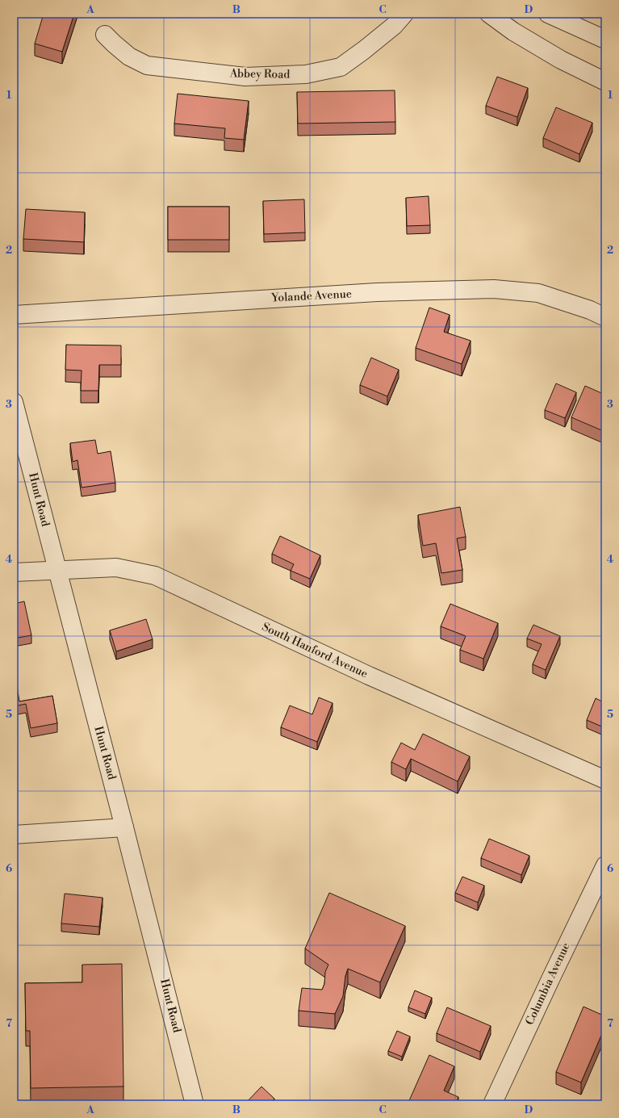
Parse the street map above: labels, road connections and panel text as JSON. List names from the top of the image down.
{
  "streets": {
    "street": [
      "Abbey Road",
      "Yolande Avenue",
      "Hunt Road",
      "South Hanford Avenue",
      "Columbia Avenue"
    ]
  },
  "crossings": [
    ["Hunt Road", "South Hanford Avenue"]
  ],
  "grid": {
    "columns": [
      "A",
      "B",
      "C",
      "D"
    ],
    "rows": [
      "1",
      "2",
      "3",
      "4",
      "5",
      "6",
      "7"
    ]
  }
}
